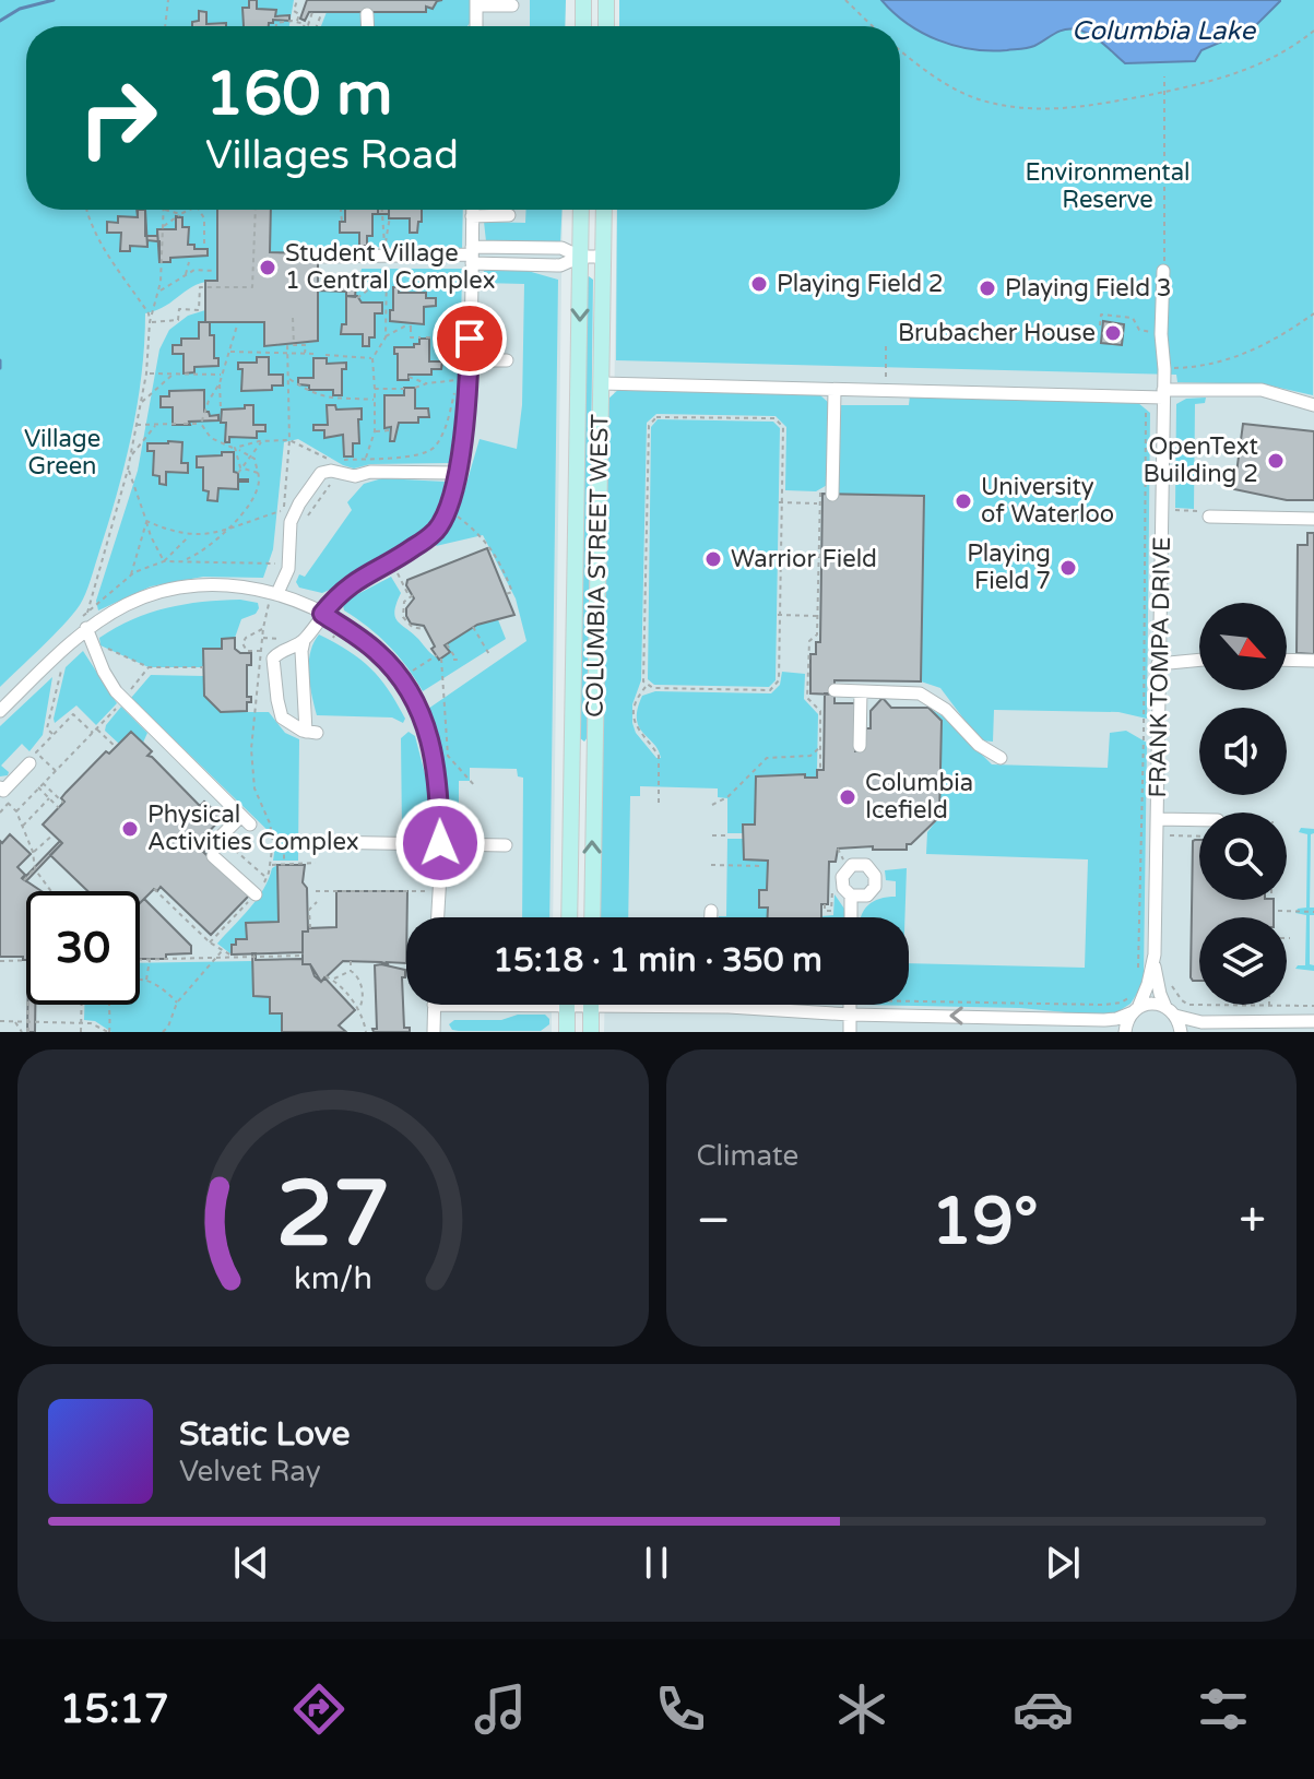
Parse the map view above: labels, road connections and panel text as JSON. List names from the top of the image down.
{
  "streets": {
    "main road": ["COLUMBIA STREET WEST"],
    "street": ["FRANK TOMPA DRIVE"]
  },
  "water": ["Columbia Lake"],
  "parks": ["Environmental Reserve", "Village Green"],
  "places": [
    "Student Village 1 Central Complex",
    "Playing Field 2",
    "Playing Field 3",
    "Brubacher House",
    "OpenText Building 2",
    "University of Waterloo",
    "Warrior Field",
    "Playing Field 7",
    "Columbia Icefield",
    "Physical Activities Complex"
  ],
  "north": "bottom right",
  "page": {
    "turn": ["160 m", "Villages Road"],
    "limit": "30",
    "trip": "15:18 · 1 min · 350 m",
    "tile": "Climate",
    "heat": ["−", "19°", "+"],
    "song": ["Static Love", "Velvet Ray"],
    "tabs": "15:17",
    "gauge": ["27", "km/h"]
  }
}
